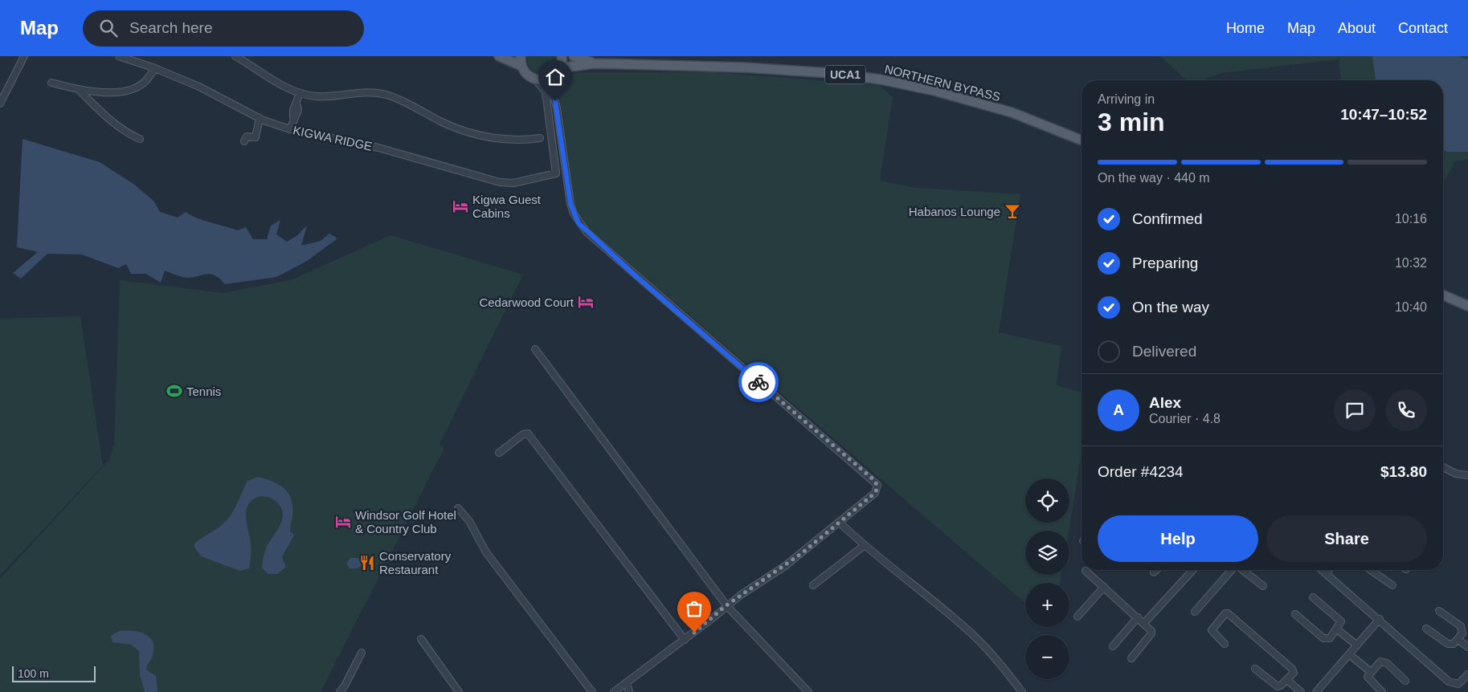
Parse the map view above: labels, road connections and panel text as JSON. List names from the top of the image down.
{
  "streets": {
    "main road": ["UCA1", "NORTHERN BYPASS"],
    "street": ["KIGWA RIDGE"]
  },
  "crossings": [
    ["UCA1", "NORTHERN BYPASS"]
  ],
  "places": {
    "hotel": ["Kigwa Guest Cabins", "Cedarwood Court", "Windsor Golf Hotel & Country Club"],
    "bar": ["Habanos Lounge"],
    "sports": ["Tennis"],
    "restaurant": ["Conservatory Restaurant"]
  },
  "scale_bar": "100 m",
  "page": {
    "header": "Map",
    "search": "Search here",
    "nav": [
      "Home",
      "Map",
      "About",
      "Contact"
    ],
    "heading": ["3 min", "Arriving in", "10:47–10:52"],
    "panel": [
      "Alex",
      "Courier · 4.8",
      "Order #4234",
      "$13.80"
    ],
    "bar": "On the way · 440 m",
    "list": [
      ["Confirmed", "10:16"],
      ["Preparing", "10:32"],
      ["On the way", "10:40"],
      "Delivered"
    ],
    "round": "A",
    "map_buttons": ["+", "−"],
    "buttons": ["Help", "Share"],
    "scale": "100 m"
  }
}
